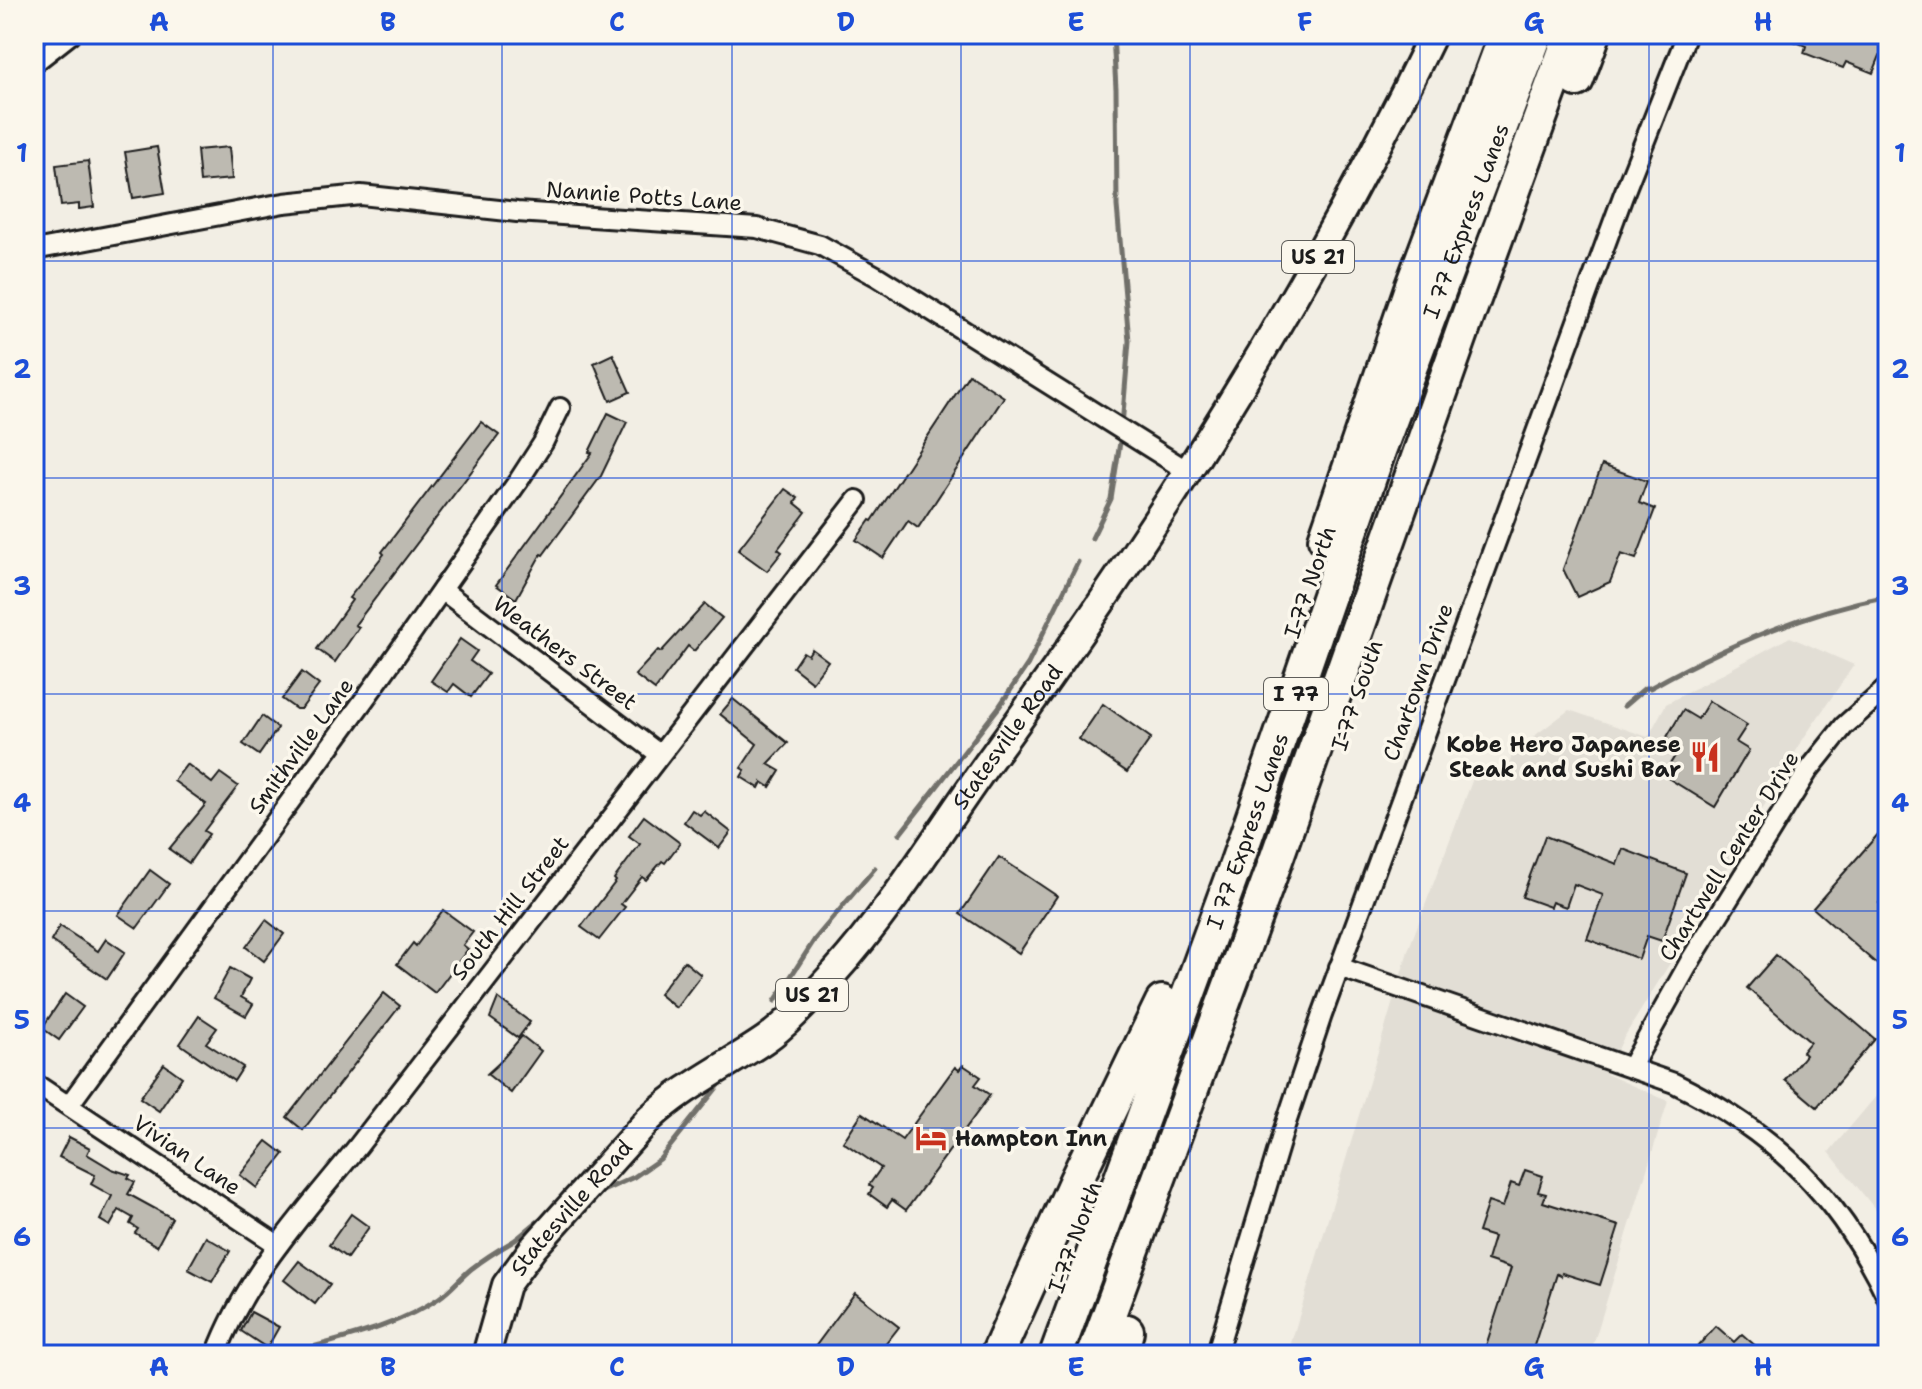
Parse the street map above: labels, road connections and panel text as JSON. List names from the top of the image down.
{
  "streets": {
    "highway": [
      "I 77 Express Lanes",
      "I-77 North",
      "I 77",
      "I-77 South"
    ],
    "main road": ["US 21", "Statesville Road"],
    "street": [
      "Nannie Potts Lane",
      "Weathers Street",
      "Chartown Drive",
      "Smithville Lane",
      "Chartwell Center Drive",
      "South Hill Street",
      "Vivian Lane"
    ]
  },
  "crossings": [
    ["Nannie Potts Lane", "Statesville Road"],
    ["Weathers Street", "Smithville Lane"],
    ["Weathers Street", "South Hill Street"],
    ["Smithville Lane", "Vivian Lane"],
    ["South Hill Street", "Vivian Lane"]
  ],
  "places": {
    "restaurant": ["Kobe Hero Japanese Steak and Sushi Bar"],
    "hotel": ["Hampton Inn"]
  },
  "grid": {
    "columns": [
      "A",
      "B",
      "C",
      "D",
      "E",
      "F",
      "G",
      "H"
    ],
    "rows": [
      "1",
      "2",
      "3",
      "4",
      "5",
      "6"
    ]
  }
}
